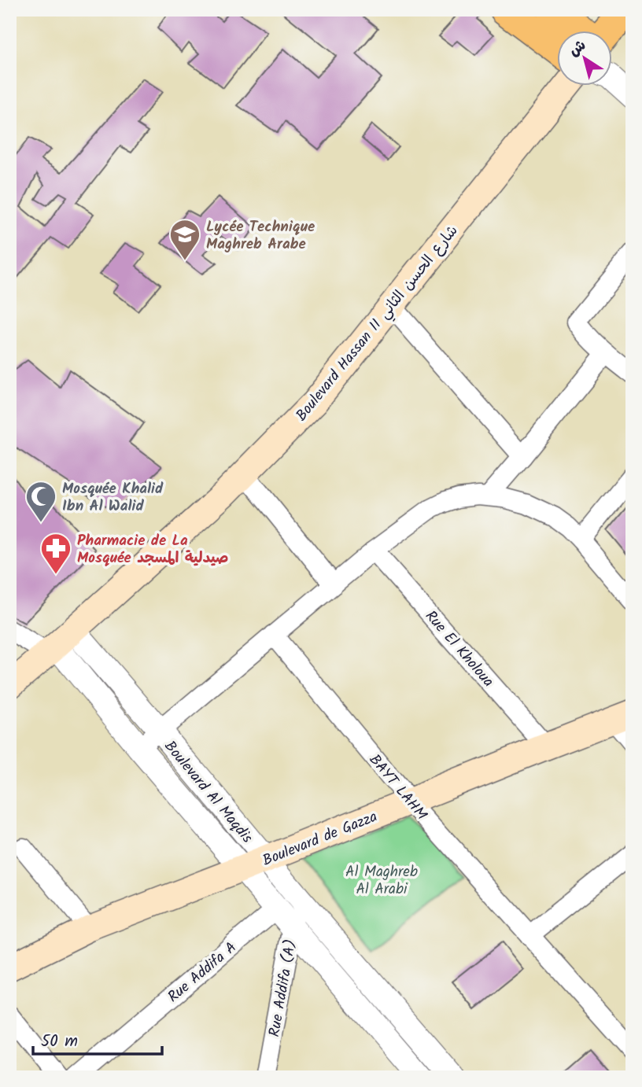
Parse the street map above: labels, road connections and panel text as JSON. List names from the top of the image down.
{
  "streets": {
    "main road": ["Boulevard Hassan II شارع الحسن الثاني", "Boulevard de Gazza"],
    "street": [
      "Rue El Kholoua",
      "BAYT LAHM",
      "Boulevard Al Maqdis",
      "Rue Addifa A",
      "Rue Addifa (A)"
    ]
  },
  "crossings": [
    ["Boulevard Hassan II شارع الحسن الثاني", "Boulevard Al Maqdis"],
    ["Rue El Kholoua", "Boulevard de Gazza"],
    ["BAYT LAHM", "Boulevard de Gazza"],
    ["Boulevard Al Maqdis", "Boulevard de Gazza"],
    ["Boulevard Al Maqdis", "Rue Addifa A"],
    ["Boulevard Al Maqdis", "Rue Addifa (A)"]
  ],
  "parks": ["Al Maghreb Al Arabi"],
  "places": {
    "school or university": ["Lycée Technique Maghreb Arabe"],
    "mosque": ["Mosquée Khalid Ibn Al Walid"],
    "pharmacy": ["Pharmacie de La Mosquée صيدلية المسجد"]
  },
  "scale_bar": "50 m",
  "north": "top left"
}
